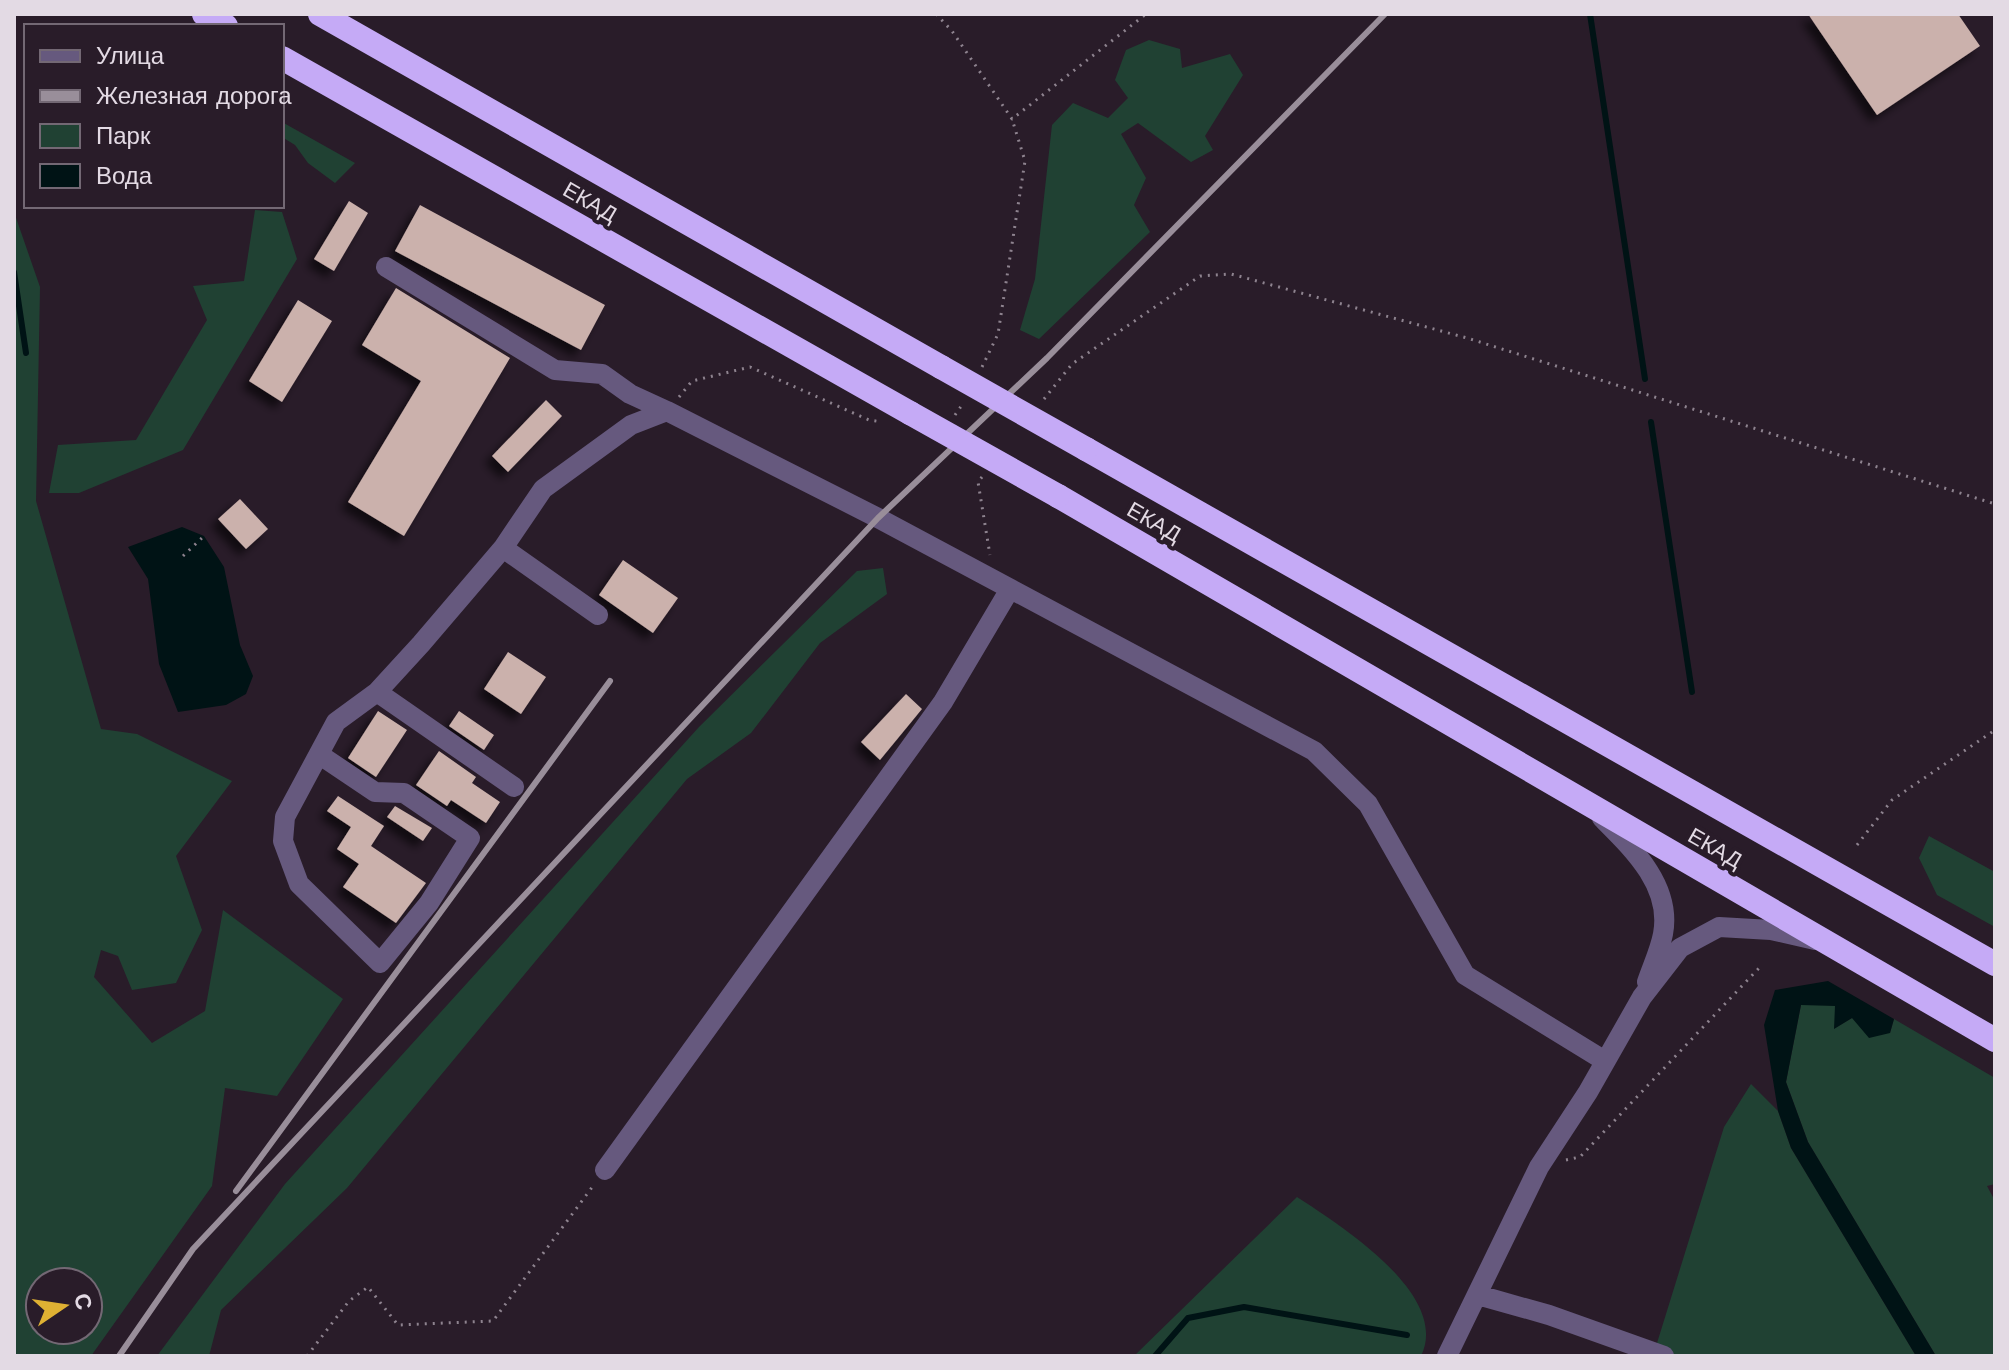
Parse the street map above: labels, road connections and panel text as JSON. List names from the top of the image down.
{
  "streets": {
    "highway": ["ЕКАД"]
  },
  "legend": [
    "Улица",
    "Железная дорога",
    "Парк",
    "Вода"
  ],
  "north": "right"
}
